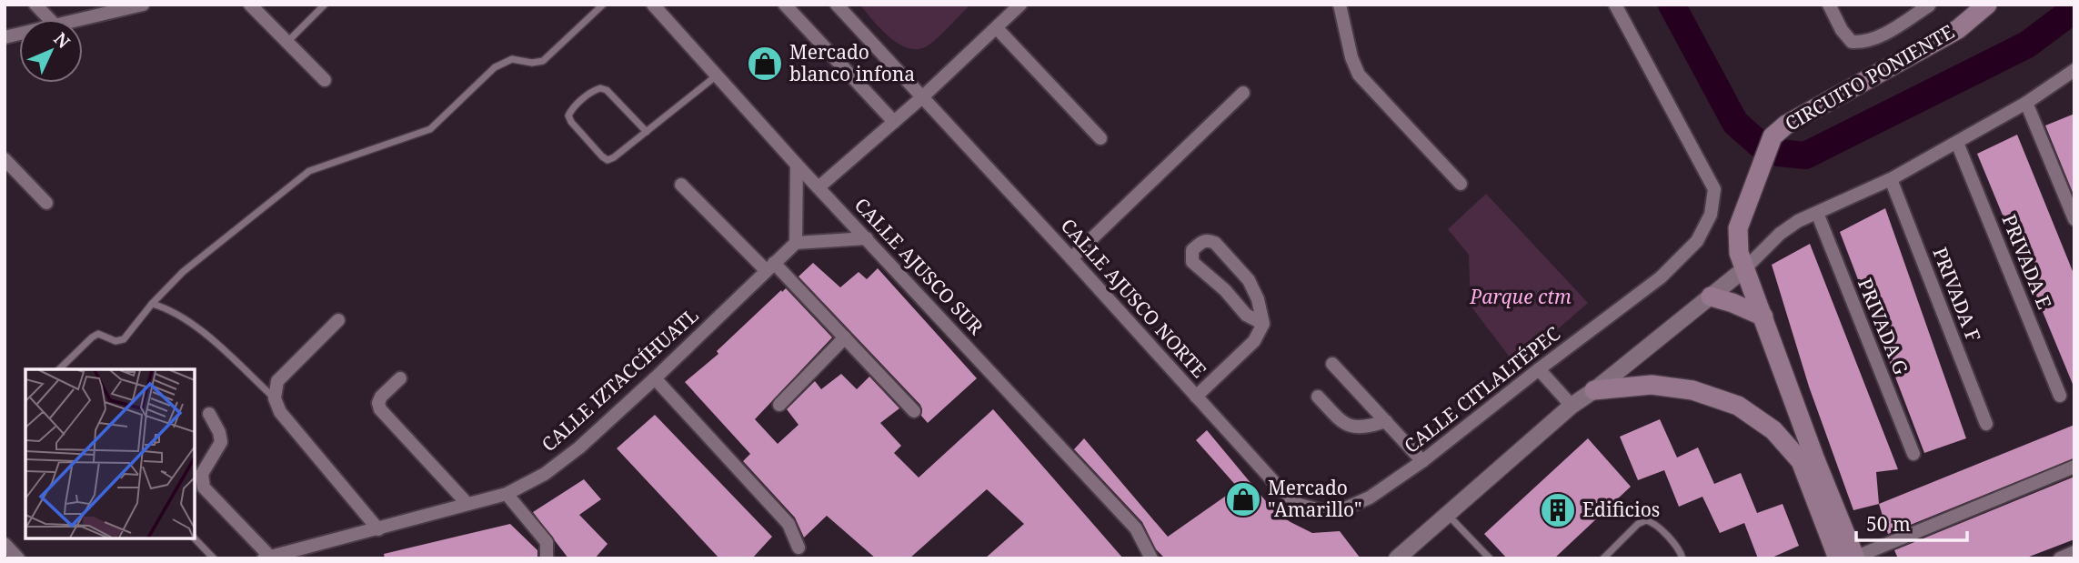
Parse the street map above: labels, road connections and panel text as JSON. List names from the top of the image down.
{
  "streets": {
    "main road": ["CIRCUITO PONIENTE"],
    "street": [
      "PRIVADA E",
      "CALLE AJUSCO SUR",
      "PRIVADA F",
      "CALLE AJUSCO NORTE",
      "PRIVADA G",
      "CALLE IZTACCÍHUATL",
      "CALLE CITLALTÉPEC"
    ]
  },
  "crossings": [
    ["CALLE AJUSCO NORTE", "CALLE CITLALTÉPEC"]
  ],
  "parks": ["Parque ctm"],
  "places": {
    "shop": ["Mercado blanco infona", "Mercado \"Amarillo\""],
    "building": ["Edificios"]
  },
  "scale_bar": "50 m",
  "north": "top right"
}
